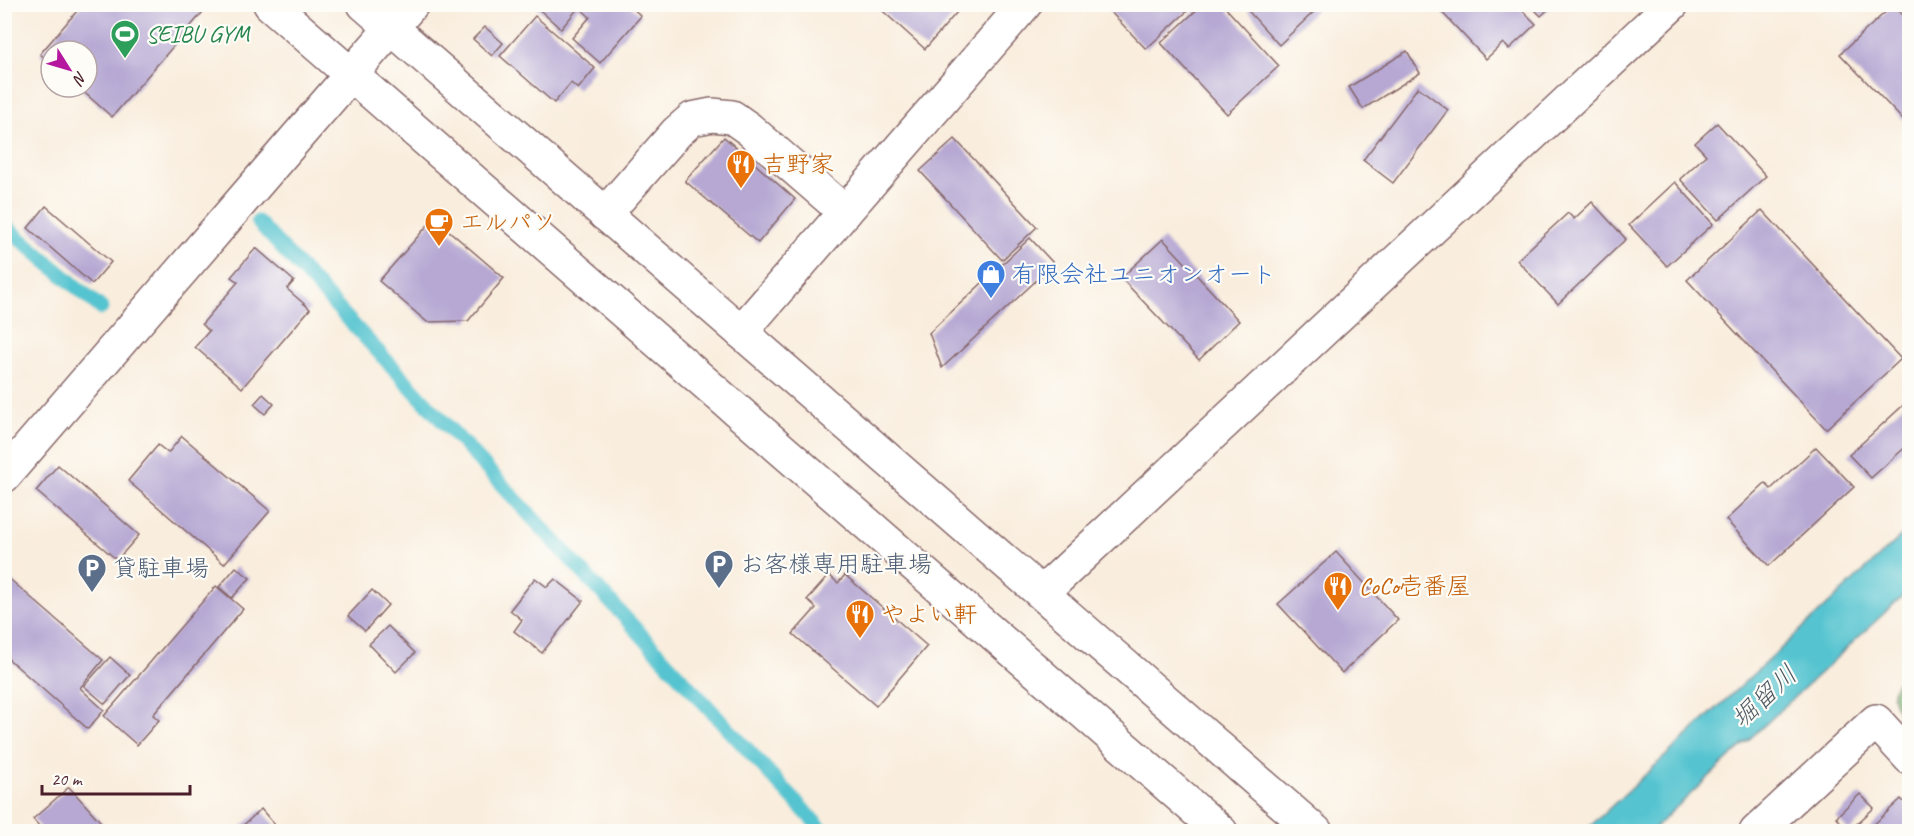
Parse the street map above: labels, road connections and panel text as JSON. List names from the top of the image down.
{
  "water": ["堀留川"],
  "places": {
    "sports": ["SEIBU GYM"],
    "restaurant": ["吉野家", "CoCo壱番屋", "やよい軒"],
    "cafe": ["エルパソ"],
    "shop": ["有限会社ユニオンオート"],
    "parking": ["お客様専用駐車場", "貸駐車場"]
  },
  "scale_bar": "20 m",
  "north": "bottom right"
}
